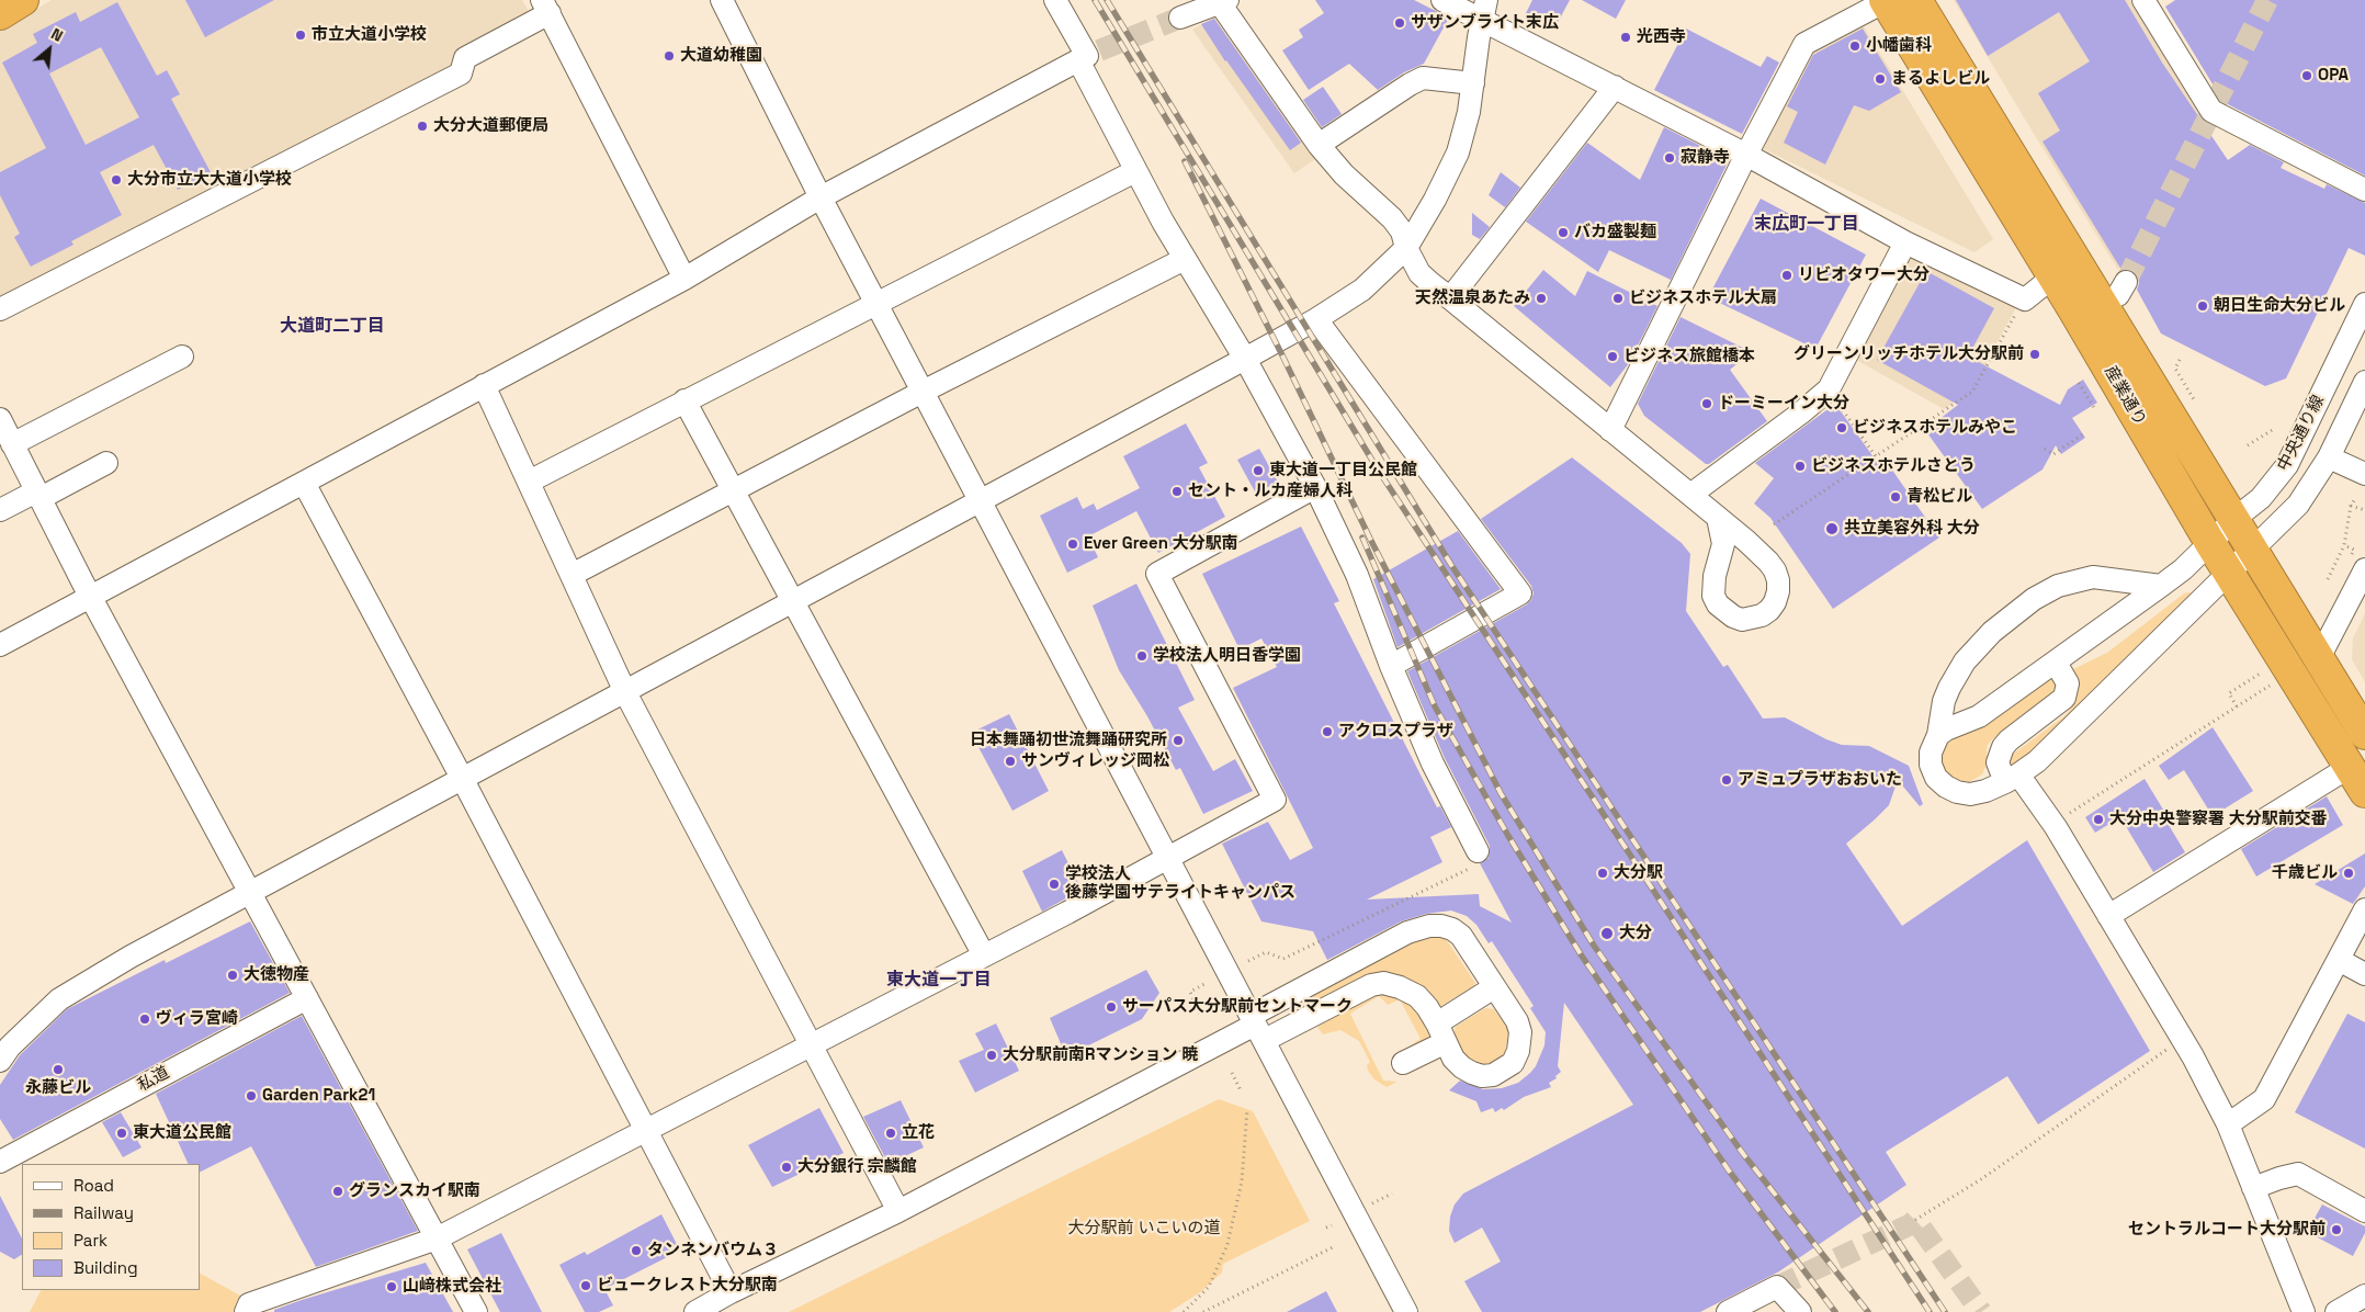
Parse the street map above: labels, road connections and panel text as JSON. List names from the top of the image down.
{
  "streets": {
    "highway": ["産業通り"],
    "street": ["中央通り線", "私道"]
  },
  "crossings": [
    ["産業通り", "中央通り線"]
  ],
  "districts": ["末広町一丁目", "大道町二丁目", "東大道一丁目"],
  "parks": ["大分駅前 いこいの道"],
  "places": [
    "サザンブライト末広",
    "市立大道小学校",
    "光西寺",
    "小幡歯科",
    "大道幼稚園",
    "OPA",
    "まるよしビル",
    "大分大道郵便局",
    "寂静寺",
    "大分市立大大道小学校",
    "バカ盛製麺",
    "リビオタワー大分",
    "天然温泉あたみ",
    "ビジネスホテル大扇",
    "朝日生命大分ビル",
    "グリーンリッチホテル大分駅前",
    "ビジネス旅館橋本",
    "ドーミーイン大分",
    "ビジネスホテルみやこ",
    "ビジネスホテルさとう",
    "東大道一丁目公民館",
    "セント・ルカ産婦人科",
    "青松ビル",
    "共立美容外科 大分",
    "Ever Green 大分駅南",
    "学校法人明日香学園",
    "アクロスプラザ",
    "日本舞踊初世流舞踊研究所",
    "サンヴィレッジ岡松",
    "アミュプラザおおいた",
    "大分中央警察署 大分駅前交番",
    "大分駅",
    "千歳ビル",
    "学校法人 後藤学園サテライトキャンパス",
    "大分",
    "大徳物産",
    "サーパス大分駅前セントマーク",
    "ヴィラ宮崎",
    "大分駅前南Rマンション 暁",
    "永藤ビル",
    "Garden Park21",
    "東大道公民館",
    "立花",
    "大分銀行 宗麟館",
    "グランスカイ駅南",
    "セントラルコート大分駅前",
    "タンネンバウム３",
    "ビュークレスト大分駅南",
    "山﨑株式会社"
  ],
  "legend": [
    "Road",
    "Railway",
    "Park",
    "Building"
  ],
  "north": "top right"
}
